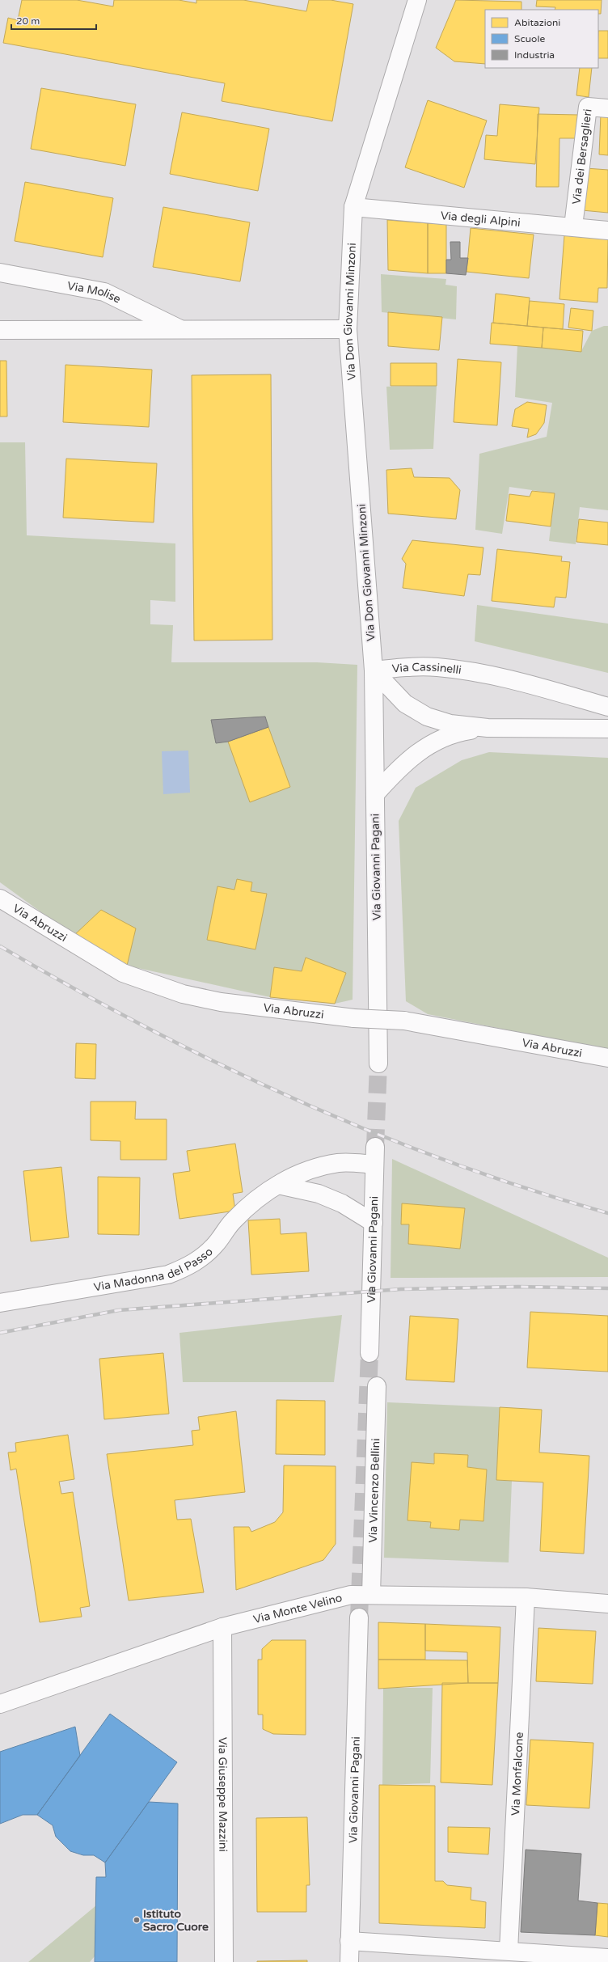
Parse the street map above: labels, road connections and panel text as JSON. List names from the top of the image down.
{
  "streets": {
    "street": [
      "Via dei Bersaglieri",
      "Via degli Alpini",
      "Via Molise",
      "Via Don Giovanni Minzoni",
      "Via Cassinelli",
      "Via Giovanni Pagani",
      "Via Abruzzi",
      "Via Madonna del Passo",
      "Via Vincenzo Bellini",
      "Via Monte Velino",
      "Via Monfalcone",
      "Via Giuseppe Mazzini"
    ]
  },
  "crossings": [
    ["Via dei Bersaglieri", "Via degli Alpini"],
    ["Via degli Alpini", "Via Don Giovanni Minzoni"],
    ["Via Molise", "Via Don Giovanni Minzoni"],
    ["Via Don Giovanni Minzoni", "Via Cassinelli"],
    ["Via Don Giovanni Minzoni", "Via Giovanni Pagani"],
    ["Via Cassinelli", "Via Giovanni Pagani"],
    ["Via Giovanni Pagani", "Via Madonna del Passo"],
    ["Via Vincenzo Bellini", "Via Monte Velino"],
    ["Via Monte Velino", "Via Monfalcone"],
    ["Via Monte Velino", "Via Giuseppe Mazzini"]
  ],
  "places": ["Istituto Sacro Cuore"],
  "legend": ["Abitazioni", "Scuole", "Industria"],
  "scale_bar": "20 m"
}
